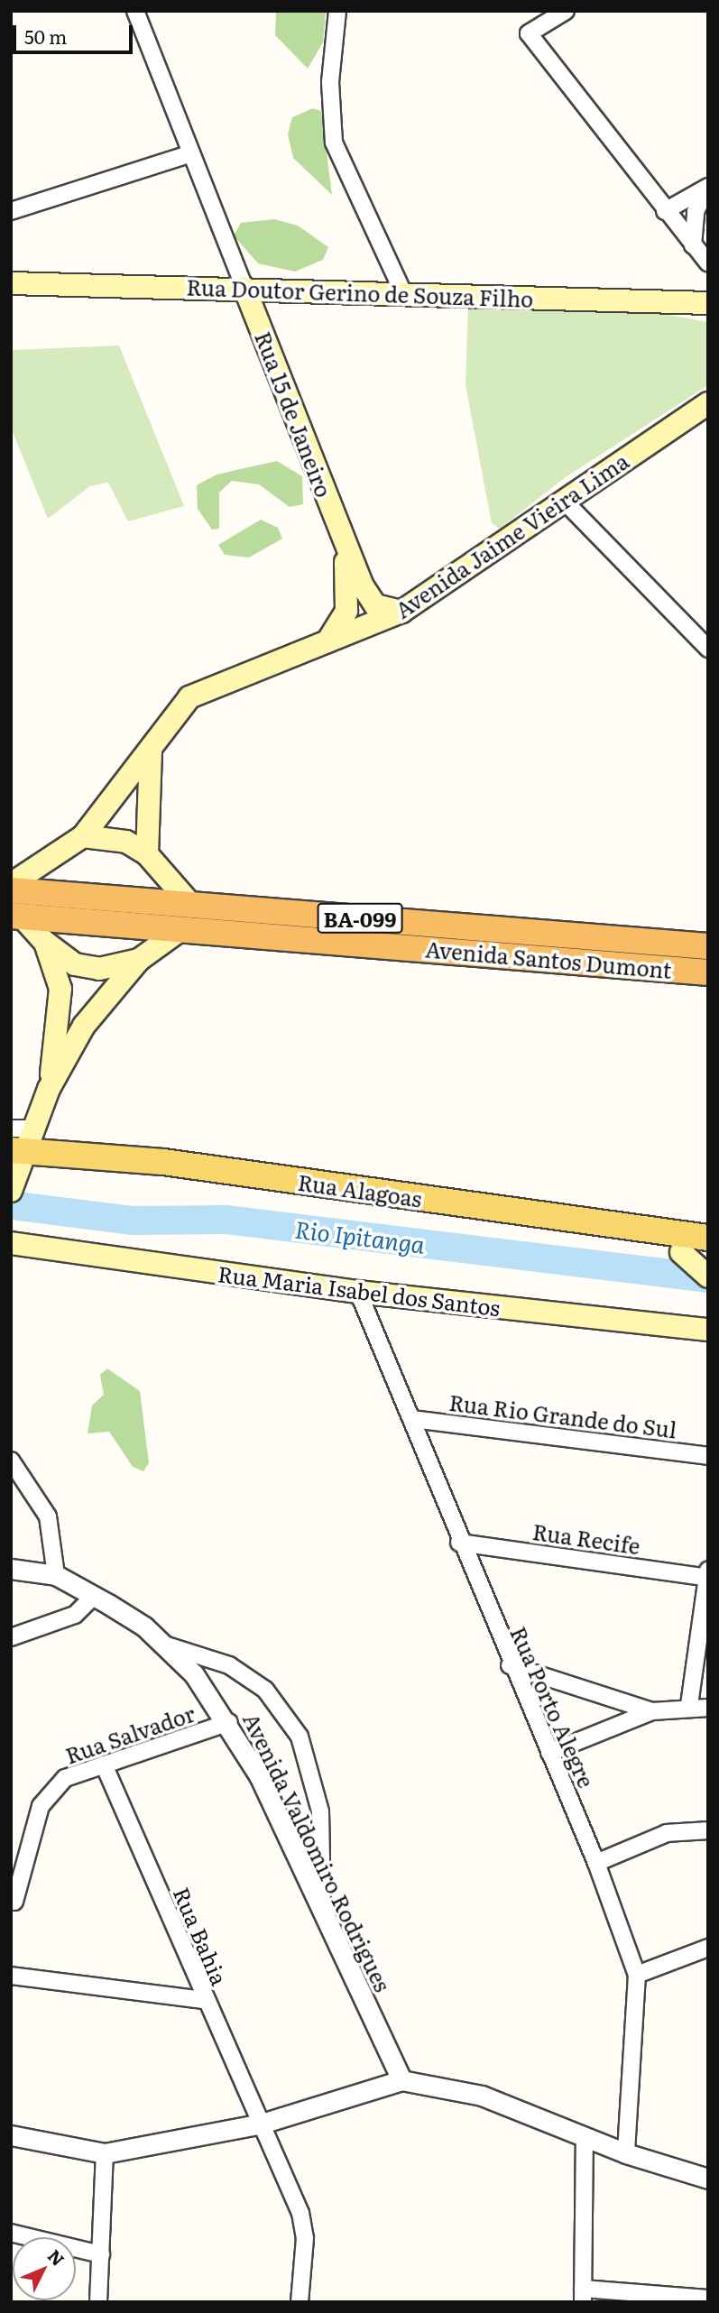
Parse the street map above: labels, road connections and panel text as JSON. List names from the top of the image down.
{
  "streets": {
    "highway": ["BA-099", "Avenida Santos Dumont"],
    "main road": [
      "Rua Doutor Gerino de Souza Filho",
      "Rua 15 de Janeiro",
      "Avenida Jaime Vieira Lima",
      "Rua Alagoas",
      "Rua Maria Isabel dos Santos"
    ],
    "street": [
      "Rua Rio Grande do Sul",
      "Rua Recife",
      "Rua Porto Alegre",
      "Rua Salvador",
      "Avenida Valdomiro Rodrigues",
      "Rua Bahia"
    ]
  },
  "crossings": [
    ["Rua Doutor Gerino de Souza Filho", "Rua 15 de Janeiro"],
    ["Rua 15 de Janeiro", "Avenida Jaime Vieira Lima"],
    ["Rua Maria Isabel dos Santos", "Rua Porto Alegre"],
    ["Rua Rio Grande do Sul", "Rua Porto Alegre"],
    ["Rua Recife", "Rua Porto Alegre"],
    ["Rua Salvador", "Avenida Valdomiro Rodrigues"],
    ["Rua Salvador", "Rua Bahia"]
  ],
  "water": ["Rio Ipitanga"],
  "scale_bar": "50 m",
  "north": "top right"
}
